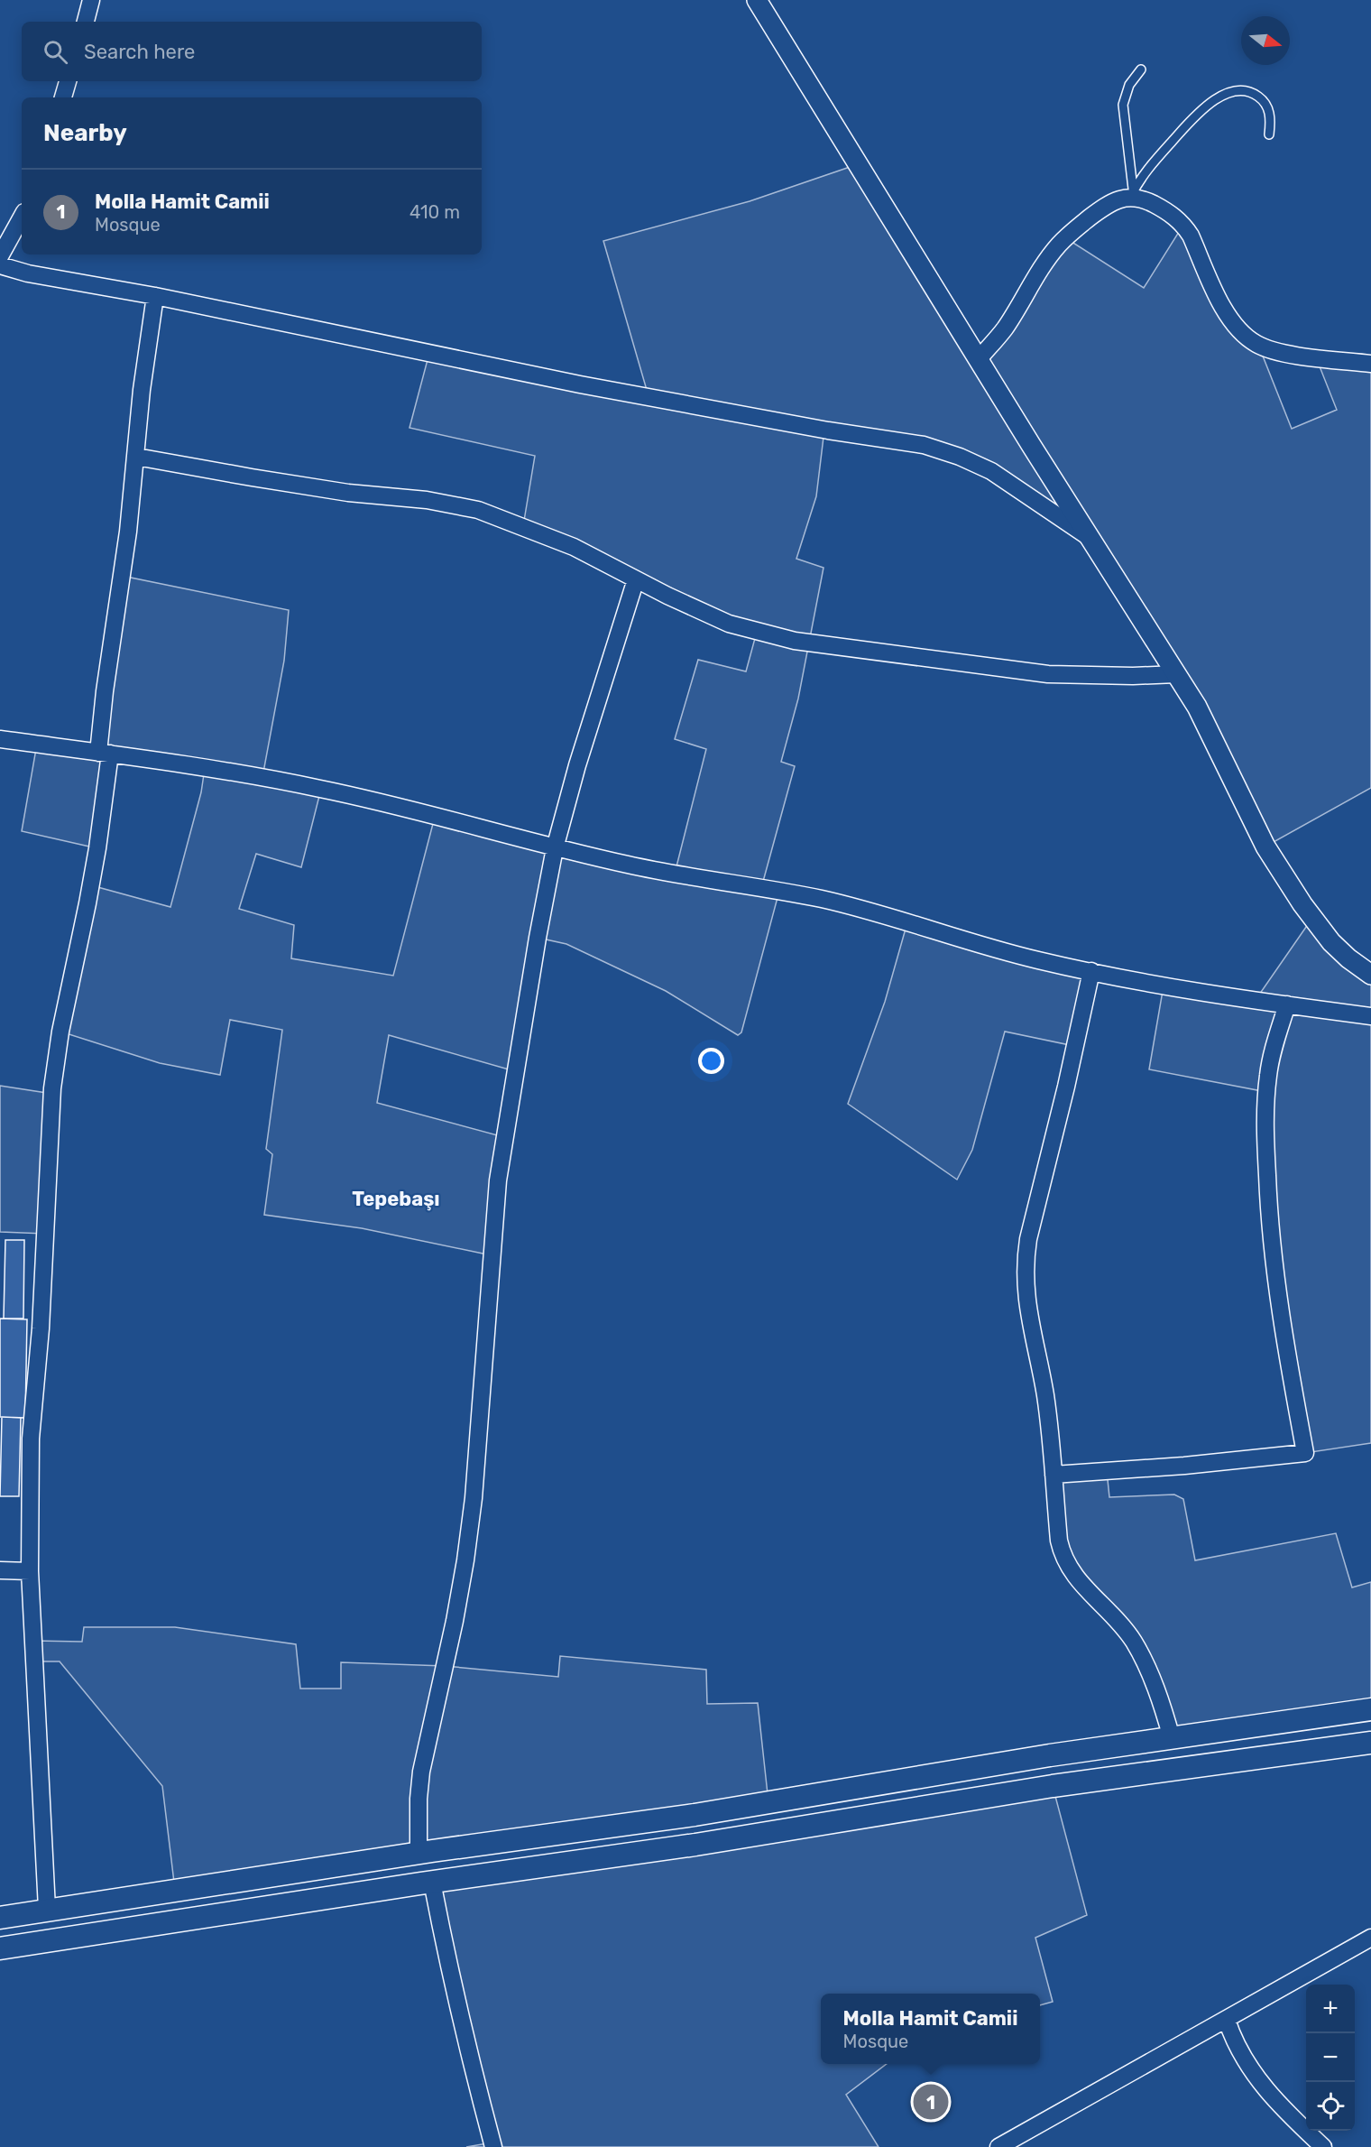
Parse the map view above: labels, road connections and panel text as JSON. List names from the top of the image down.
{
  "districts": ["Tepebaşı"],
  "north": "right",
  "page": {
    "search": "Search here",
    "heading": "Nearby",
    "list": [
      {
        "mark": "1",
        "name": "Molla Hamit Camii",
        "note": "Mosque",
        "value": "410 m"
      }
    ],
    "map_buttons": ["+", "−"],
    "popup": ["Molla Hamit Camii", "Mosque"],
    "pins": "1"
  }
}
